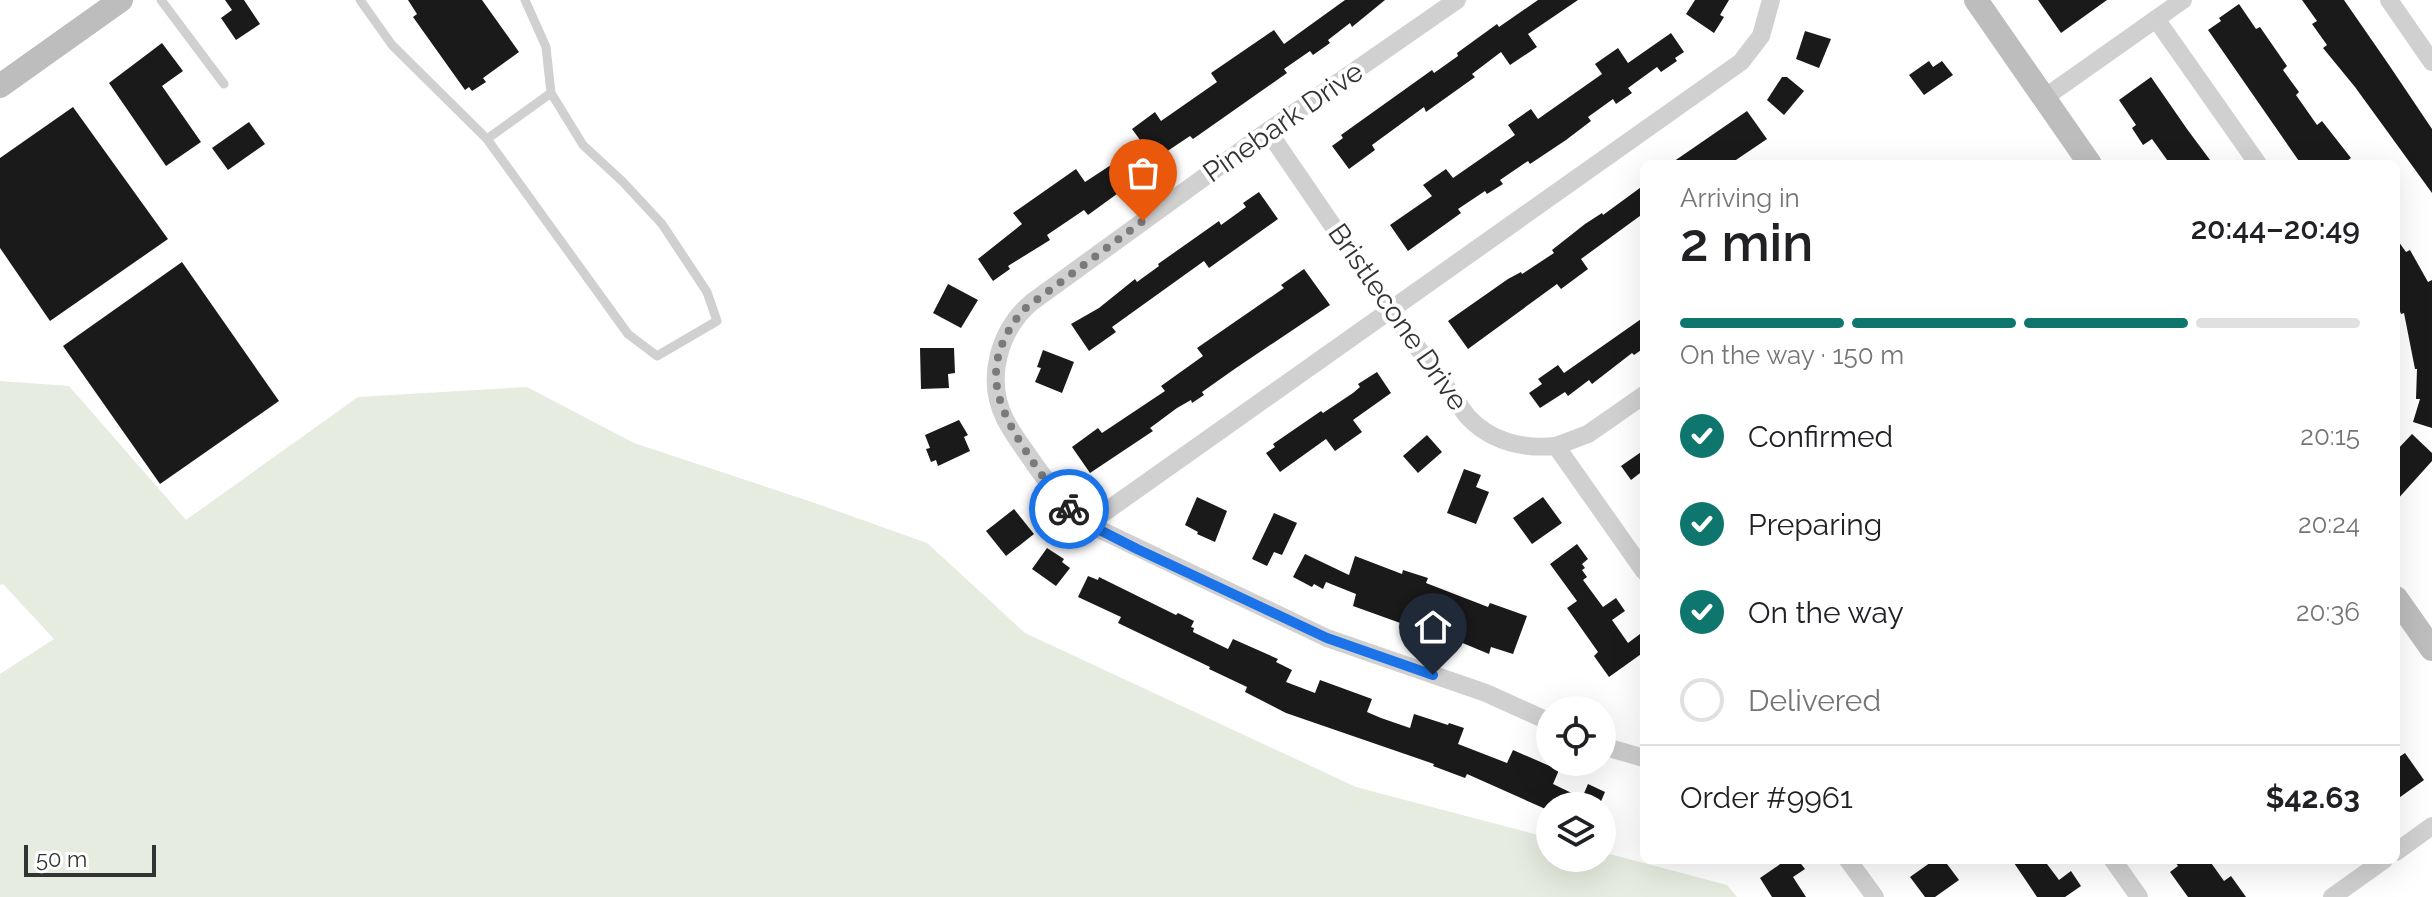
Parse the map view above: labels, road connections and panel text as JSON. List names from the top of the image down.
{
  "streets": {
    "street": ["Pinebark Drive", "Bristlecone Drive"]
  },
  "crossings": [
    ["Pinebark Drive", "Bristlecone Drive"]
  ],
  "scale_bar": "50 m",
  "page": {
    "heading": ["2 min", "Arriving in", "20:44–20:49"],
    "panel": ["Order #9961", "$42.63"],
    "bar": "On the way · 150 m",
    "list": [
      ["Confirmed", "20:15"],
      ["Preparing", "20:24"],
      ["On the way", "20:36"],
      "Delivered"
    ],
    "scale": "50 m"
  }
}
